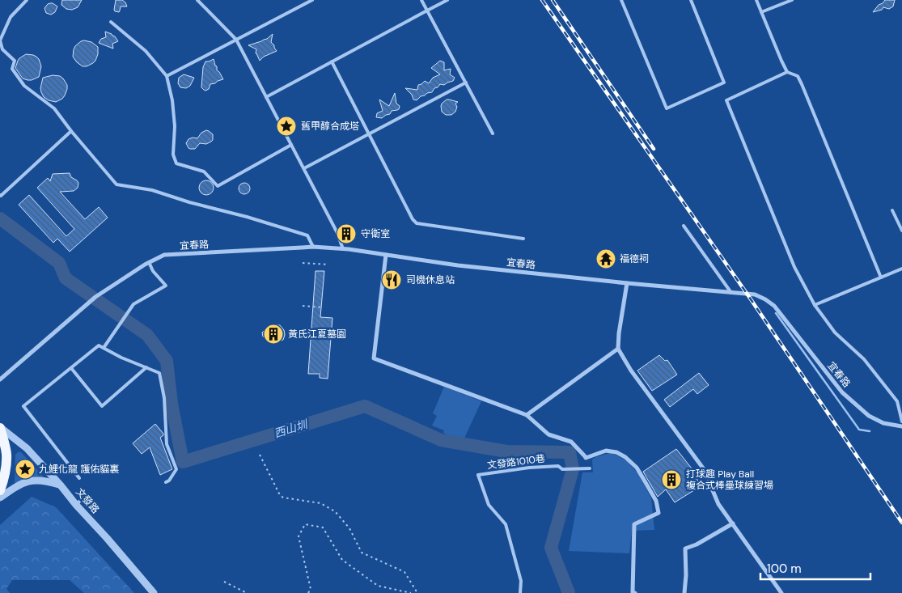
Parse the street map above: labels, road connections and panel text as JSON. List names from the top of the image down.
{
  "streets": {
    "street": ["宜春路", "文發路"],
    "lane": ["文發路1010巷"]
  },
  "water": ["西山圳"],
  "places": {
    "place": ["舊甲醇合成塔", "九鯉化龍 護佑貓裏"],
    "building": ["守衛室", "黃氏江夏墓園", "打球趣 Play Ball 複合式棒壘球練習場"],
    "temple": ["福德祠"],
    "restaurant": ["司機休息站"]
  },
  "scale_bar": "100 m"
}
